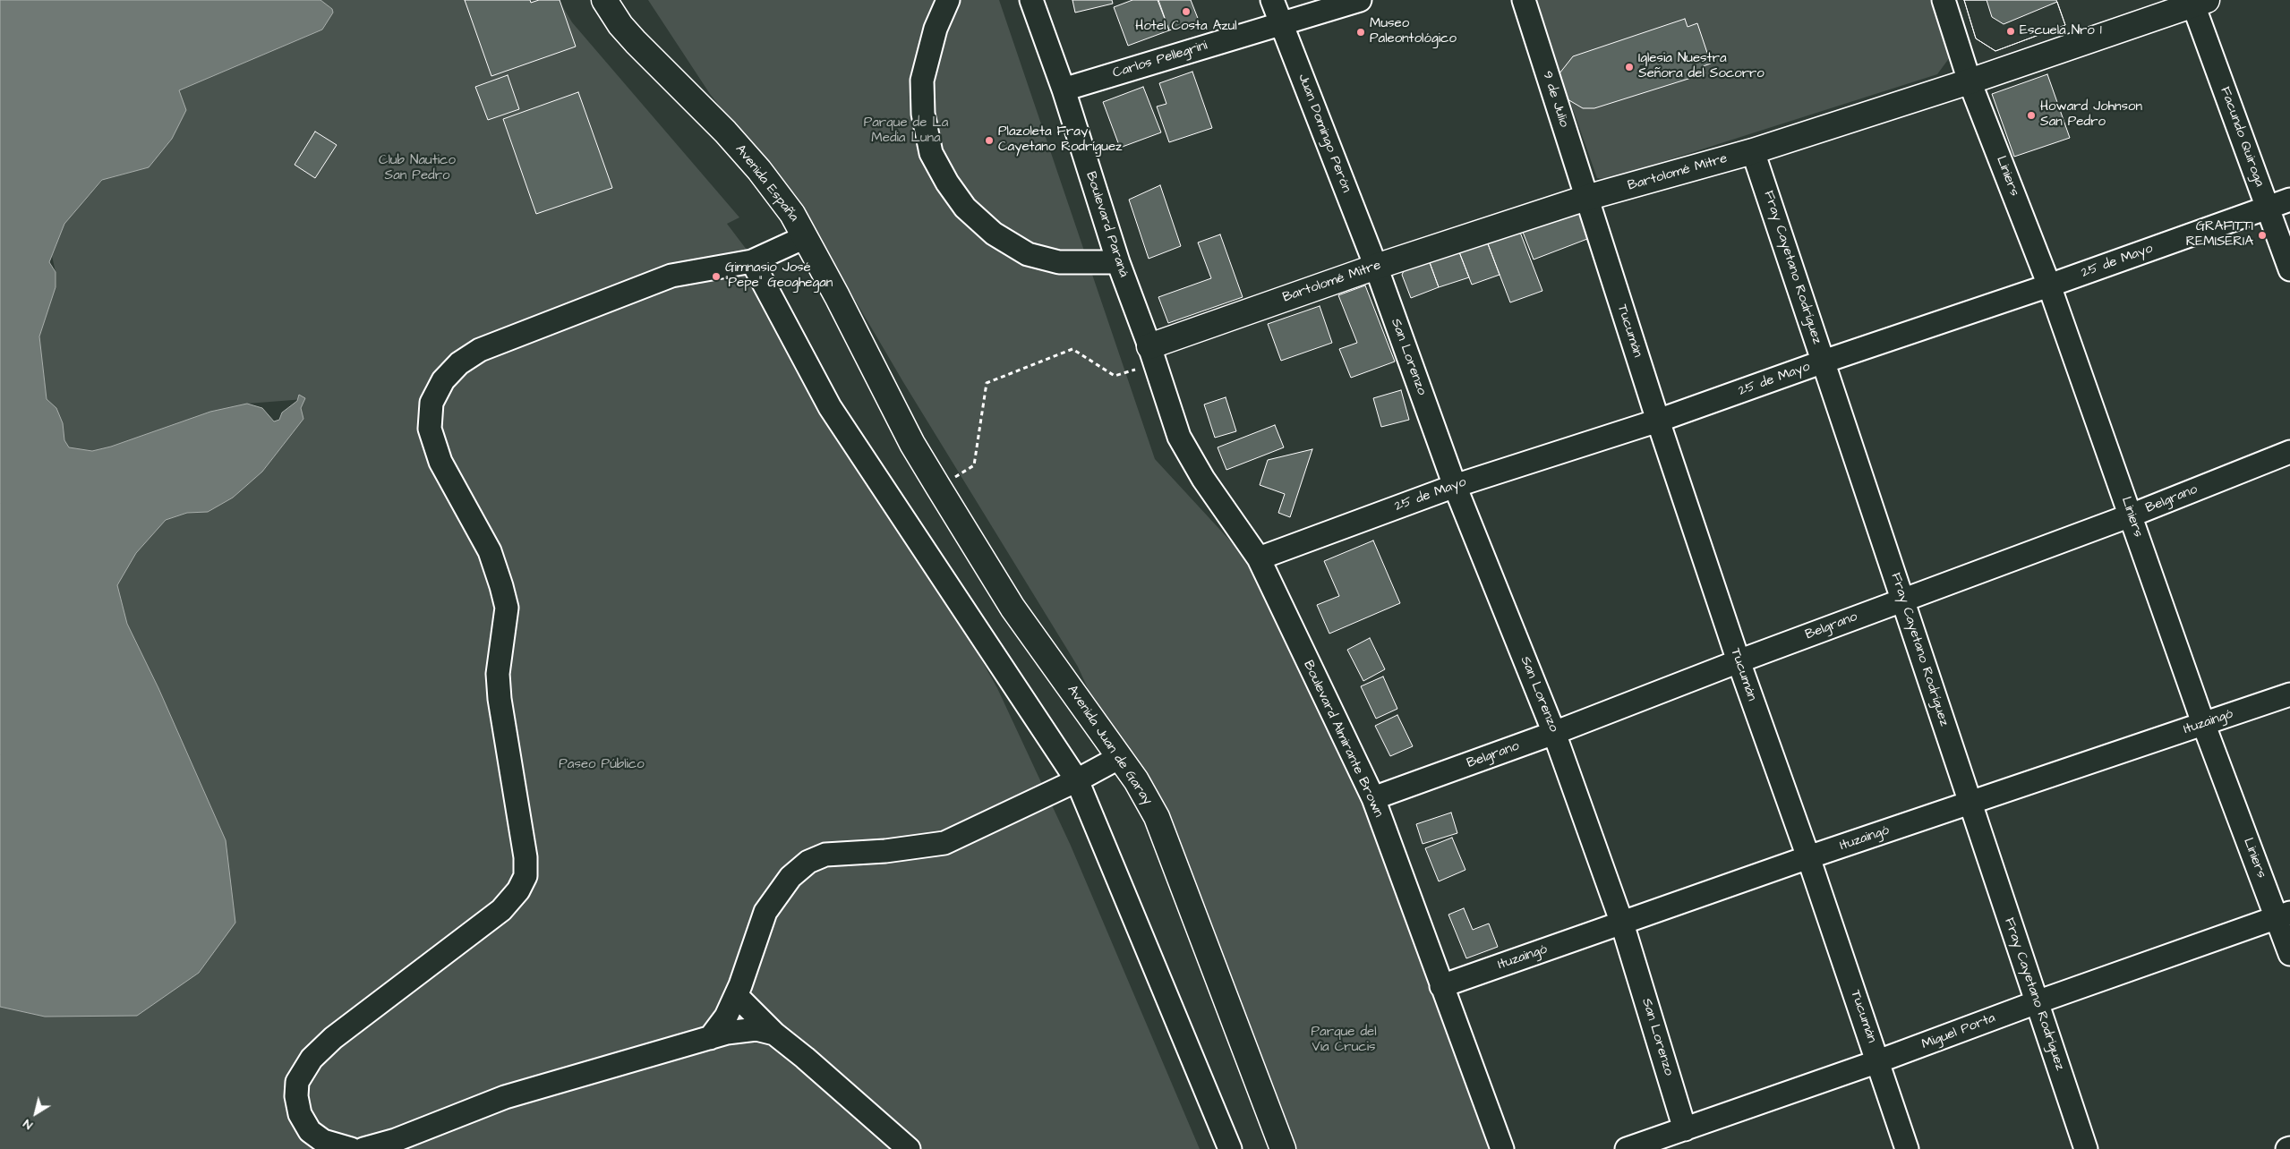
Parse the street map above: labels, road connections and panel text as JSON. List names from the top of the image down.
{
  "streets": {
    "main road": ["Bartolomé Mitre", "Avenida España", "Avenida Juan de Garay"],
    "street": [
      "Carlos Pellegrini",
      "9 de Julio",
      "Juan Domingo Perón",
      "Facundo Quiroga",
      "Liniers",
      "Boulevard Paraná",
      "25 de Mayo",
      "Fray Cayetano Rodríguez",
      "Tucumán",
      "San Lorenzo",
      "Belgrano",
      "Ituzaingó",
      "Boulevard Almirante Brown",
      "Miguel Porta"
    ]
  },
  "crossings": [
    ["Carlos Pellegrini", "Juan Domingo Perón"],
    ["Carlos Pellegrini", "Boulevard Paraná"],
    ["9 de Julio", "Bartolomé Mitre"],
    ["9 de Julio", "Tucumán"],
    ["Juan Domingo Perón", "Bartolomé Mitre"],
    ["Juan Domingo Perón", "San Lorenzo"],
    ["Facundo Quiroga", "Bartolomé Mitre"],
    ["Facundo Quiroga", "25 de Mayo"],
    ["Bartolomé Mitre", "Liniers"],
    ["Bartolomé Mitre", "Boulevard Paraná"],
    ["Bartolomé Mitre", "Fray Cayetano Rodríguez"],
    ["Bartolomé Mitre", "Tucumán"],
    ["Bartolomé Mitre", "San Lorenzo"],
    ["Bartolomé Mitre", "Boulevard Almirante Brown"],
    ["Liniers", "25 de Mayo"],
    ["Liniers", "Belgrano"],
    ["Liniers", "Ituzaingó"],
    ["Liniers", "Miguel Porta"],
    ["Avenida España", "Avenida Juan de Garay"],
    ["Boulevard Paraná", "Boulevard Almirante Brown"],
    ["25 de Mayo", "Fray Cayetano Rodríguez"],
    ["25 de Mayo", "Tucumán"],
    ["25 de Mayo", "San Lorenzo"],
    ["25 de Mayo", "Boulevard Almirante Brown"],
    ["Fray Cayetano Rodríguez", "Belgrano"],
    ["Fray Cayetano Rodríguez", "Ituzaingó"],
    ["Fray Cayetano Rodríguez", "Miguel Porta"],
    ["Tucumán", "Belgrano"],
    ["Tucumán", "Ituzaingó"],
    ["Tucumán", "Miguel Porta"],
    ["San Lorenzo", "Belgrano"],
    ["San Lorenzo", "Ituzaingó"],
    ["San Lorenzo", "Miguel Porta"],
    ["Belgrano", "Boulevard Almirante Brown"],
    ["Ituzaingó", "Boulevard Almirante Brown"]
  ],
  "parks": [
    "Parque de La Media Luna",
    "Club Nautico San Pedro",
    "Paseo Público",
    "Parque del Via Crucis"
  ],
  "places": [
    "Hotel Costa Azul",
    "Escuela Nro 1",
    "Museo Paleontológico",
    "Iglesia Nuestra Señora del Socorro",
    "Howard Johnson San Pedro",
    "Plazoleta Fray Cayetano Rodríguez",
    "GRAFITTI REMISERIA",
    "Gimnasio José \"Pepe\" Geoghegan"
  ],
  "north": "bottom left"
}
